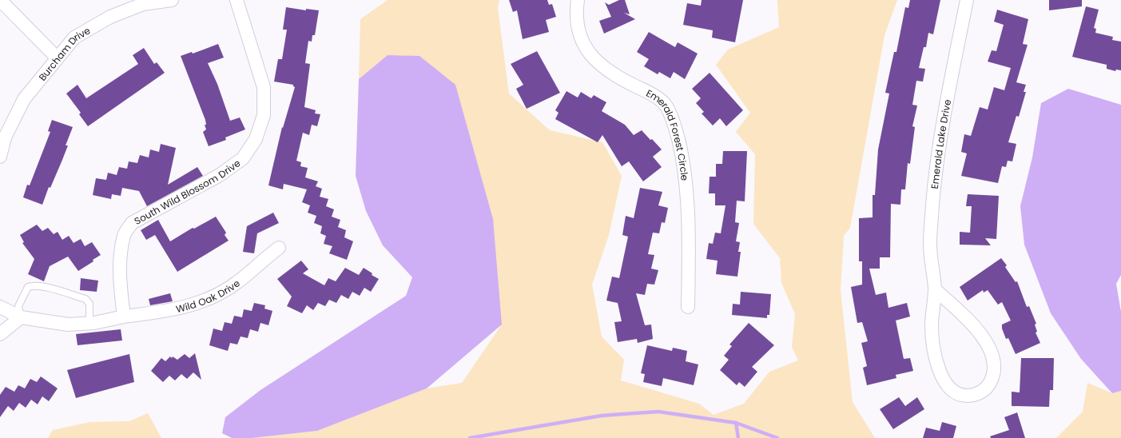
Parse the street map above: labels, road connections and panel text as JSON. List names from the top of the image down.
{
  "streets": {
    "street": [
      "Burcham Drive",
      "Emerald Forest Circle",
      "Emerald Lake Drive",
      "South Wild Blossom Drive",
      "Wild Oak Drive"
    ]
  },
  "crossings": [
    ["South Wild Blossom Drive", "Wild Oak Drive"]
  ]
}
